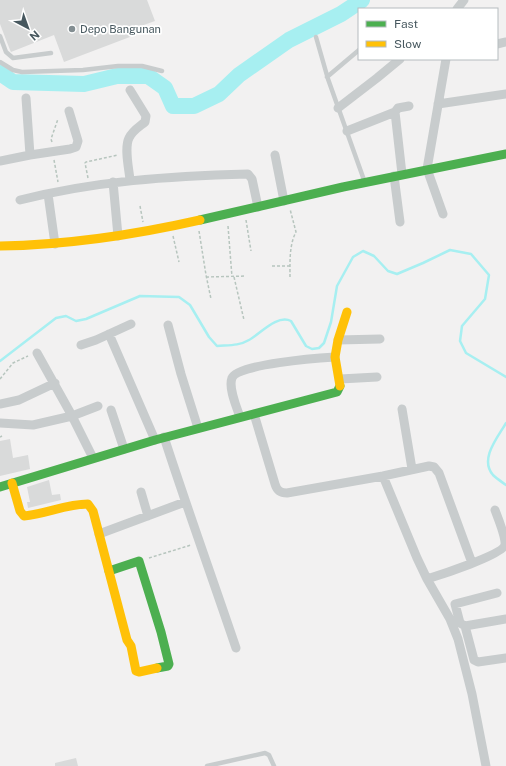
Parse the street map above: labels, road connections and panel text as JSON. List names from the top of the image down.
{
  "places": ["Depo Bangunan"],
  "legend": ["Fast", "Slow"],
  "north": "bottom right"
}
